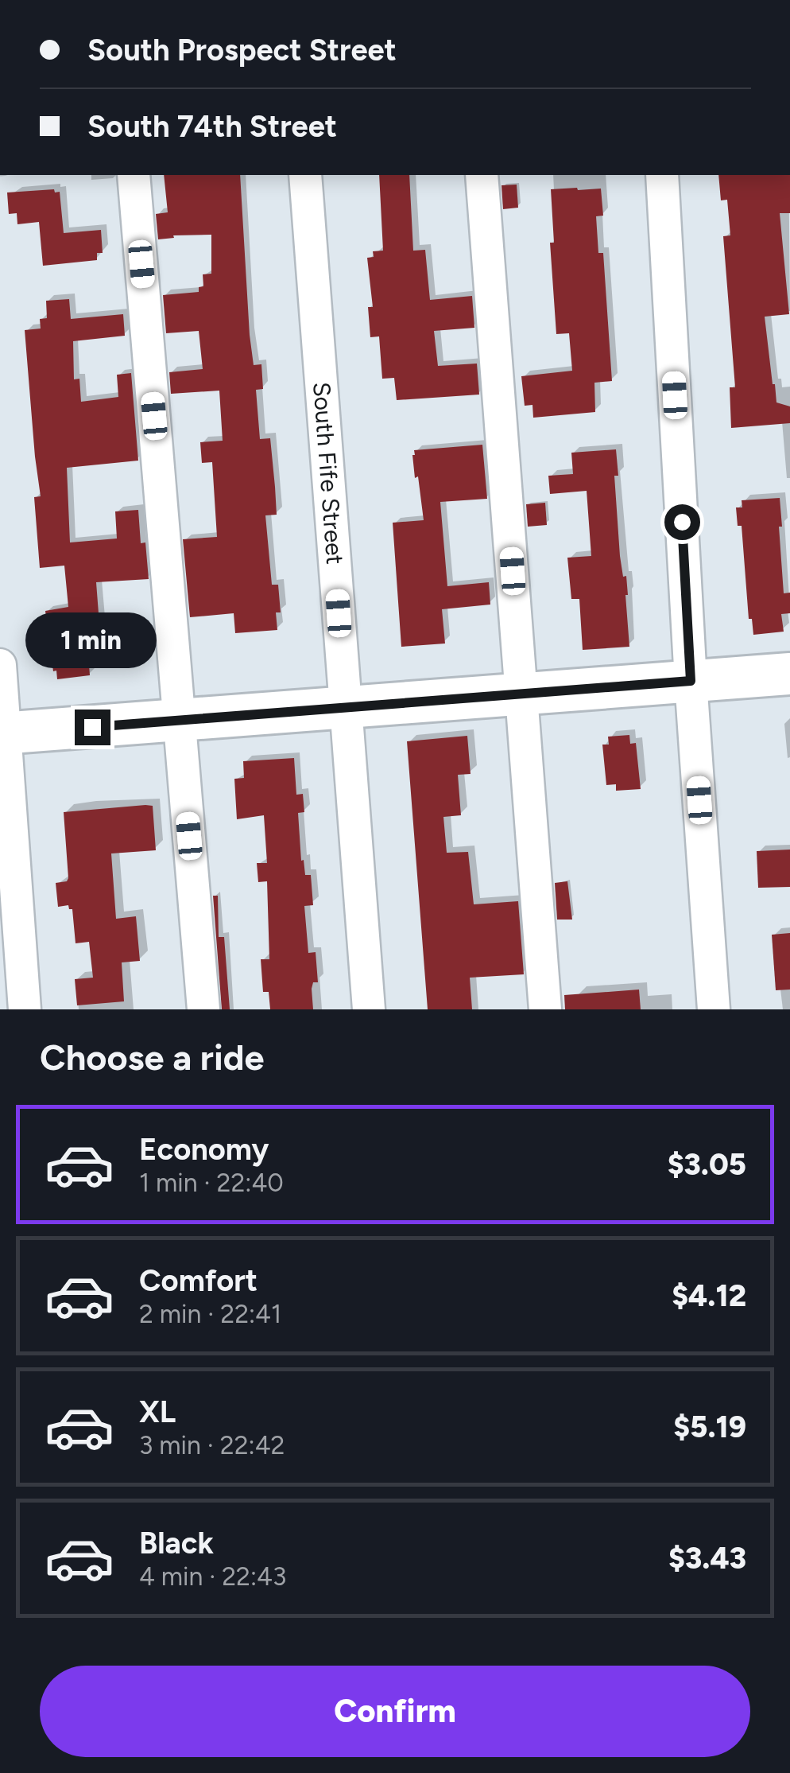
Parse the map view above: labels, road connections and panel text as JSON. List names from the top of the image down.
{
  "streets": {
    "street": ["South Fife Street"]
  },
  "page": {
    "banner": ["South Prospect Street", "South 74th Street"],
    "bubble": "1 min",
    "heading": "Choose a ride",
    "list": [
      {
        "name": "Economy",
        "note": "1 min · 22:40",
        "value": "$3.05"
      },
      {
        "name": "Comfort",
        "note": "2 min · 22:41",
        "value": "$4.12"
      },
      {
        "name": "XL",
        "note": "3 min · 22:42",
        "value": "$5.19"
      },
      {
        "name": "Black",
        "note": "4 min · 22:43",
        "value": "$3.43"
      }
    ],
    "buttons": "Confirm"
  }
}
